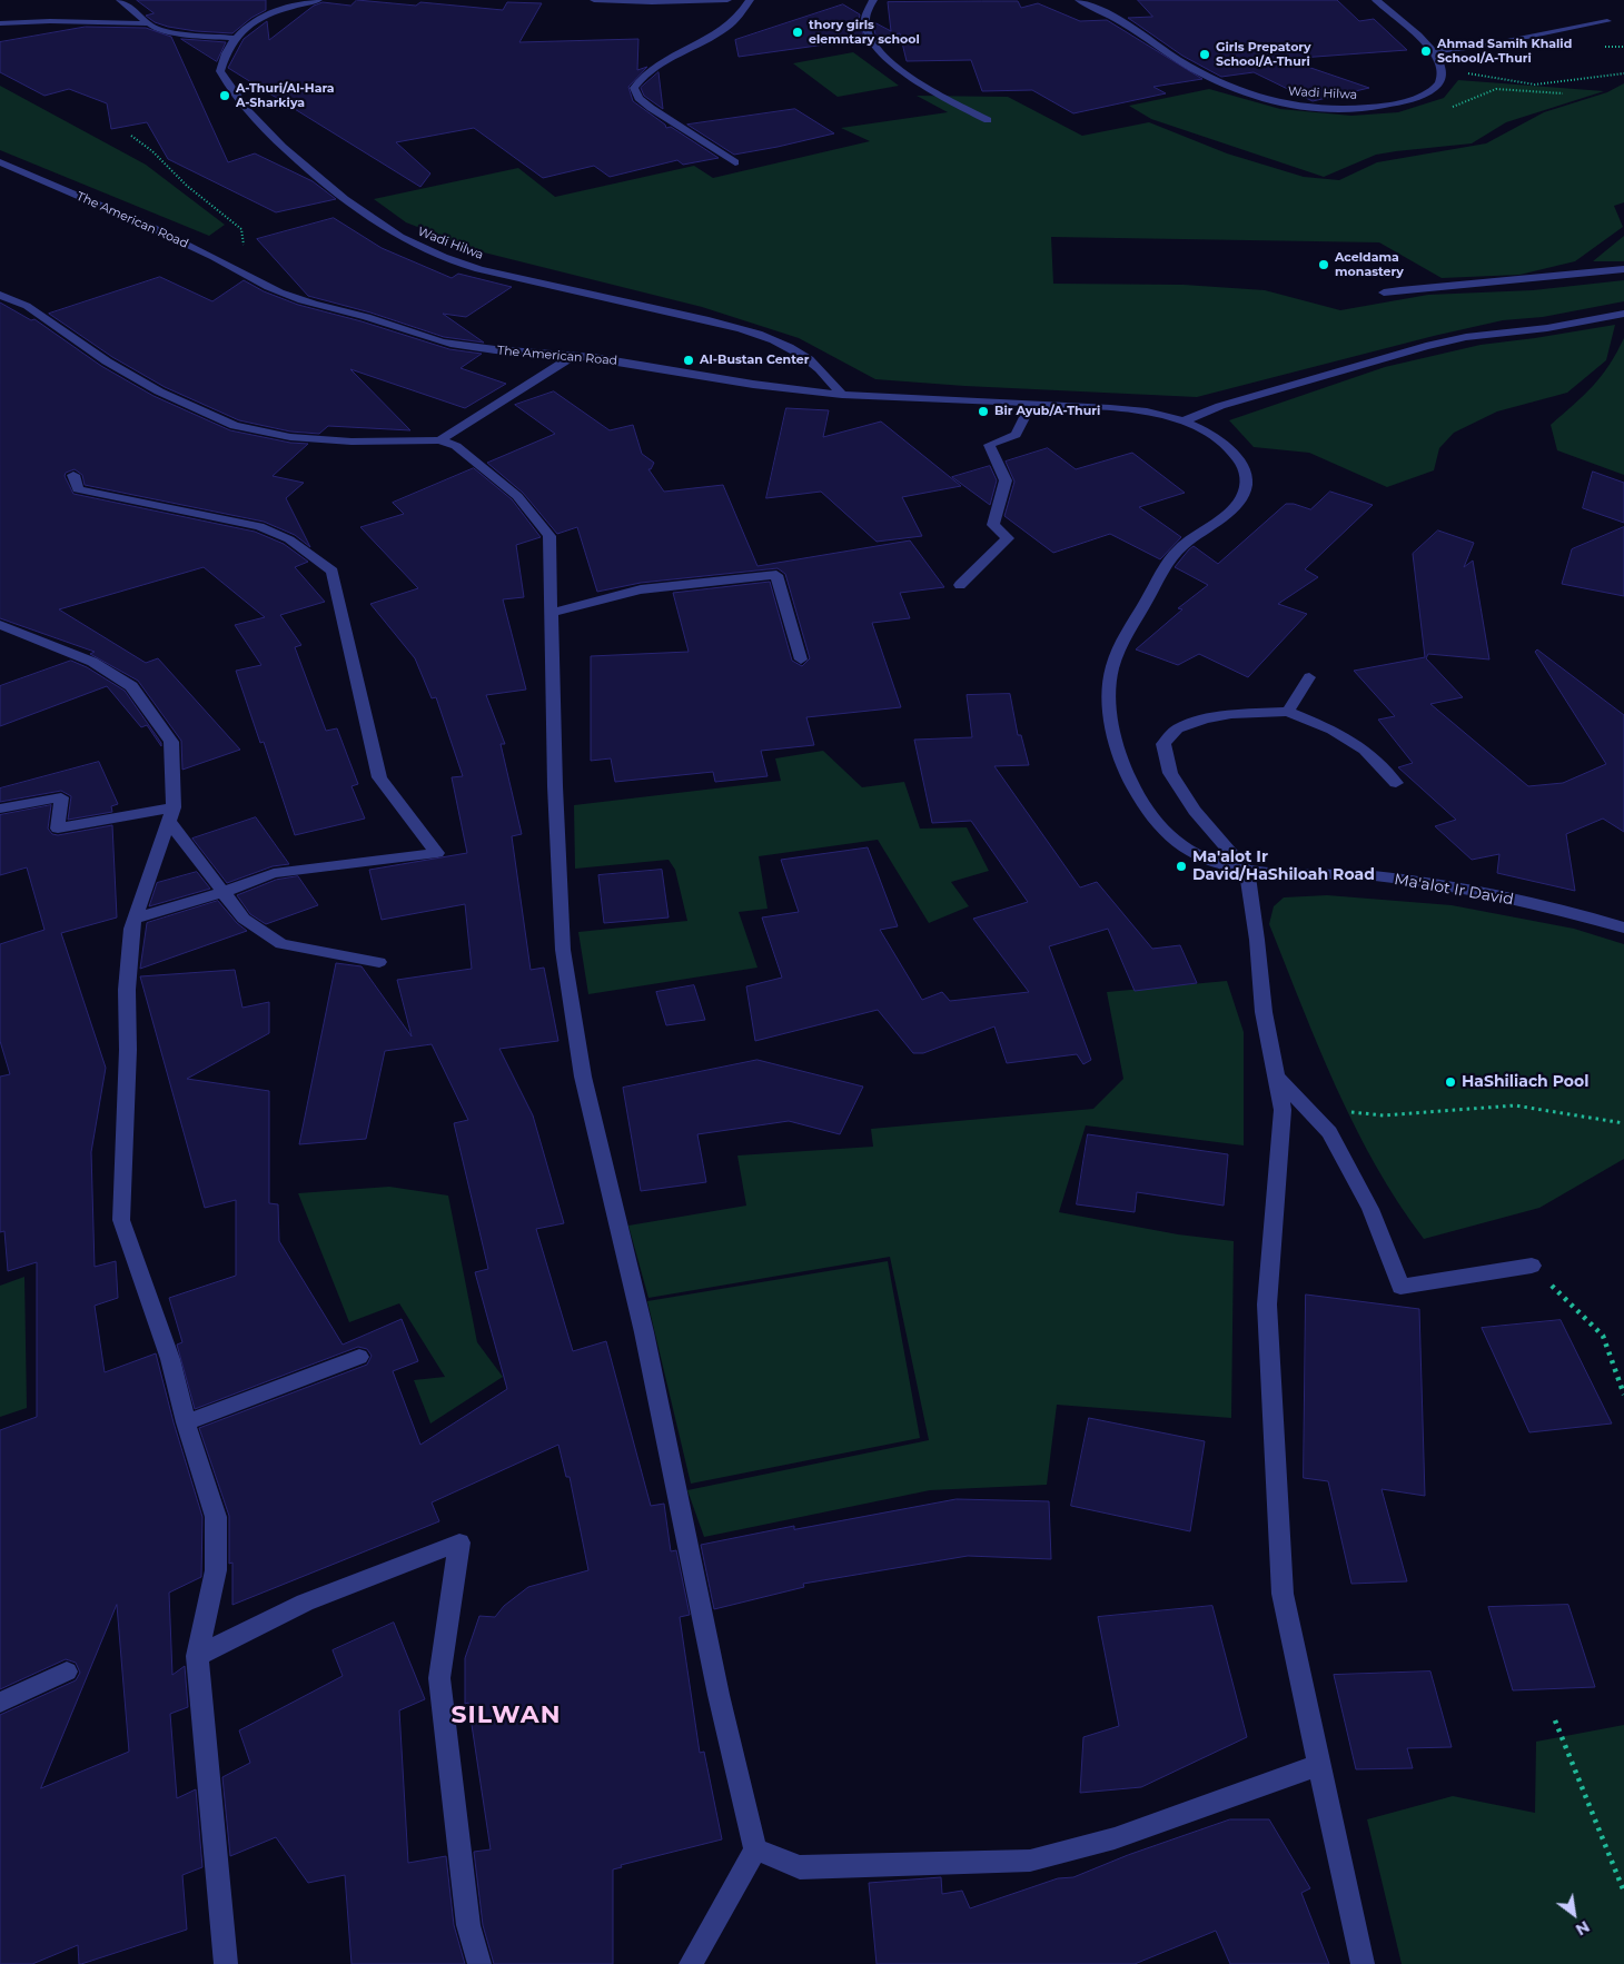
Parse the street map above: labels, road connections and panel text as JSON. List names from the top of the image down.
{
  "streets": {
    "street": ["Wadi Hilwa", "The American Road", "Ma'alot Ir David"]
  },
  "crossings": [
    ["Wadi Hilwa", "The American Road"],
    ["The American Road", "Ma'alot Ir David"]
  ],
  "districts": ["SILWAN"],
  "places": [
    "thory girls elemntary school",
    "Ahmad Samih Khalid School/A-Thuri",
    "Girls Prepatory School/A-Thuri",
    "A-Thuri/Al-Hara A-Sharkiya",
    "Aceldama monastery",
    "Al-Bustan Center",
    "Bir Ayub/A-Thuri",
    "Ma'alot Ir David/HaShiloah Road",
    "HaShiliach Pool"
  ],
  "north": "bottom right"
}
